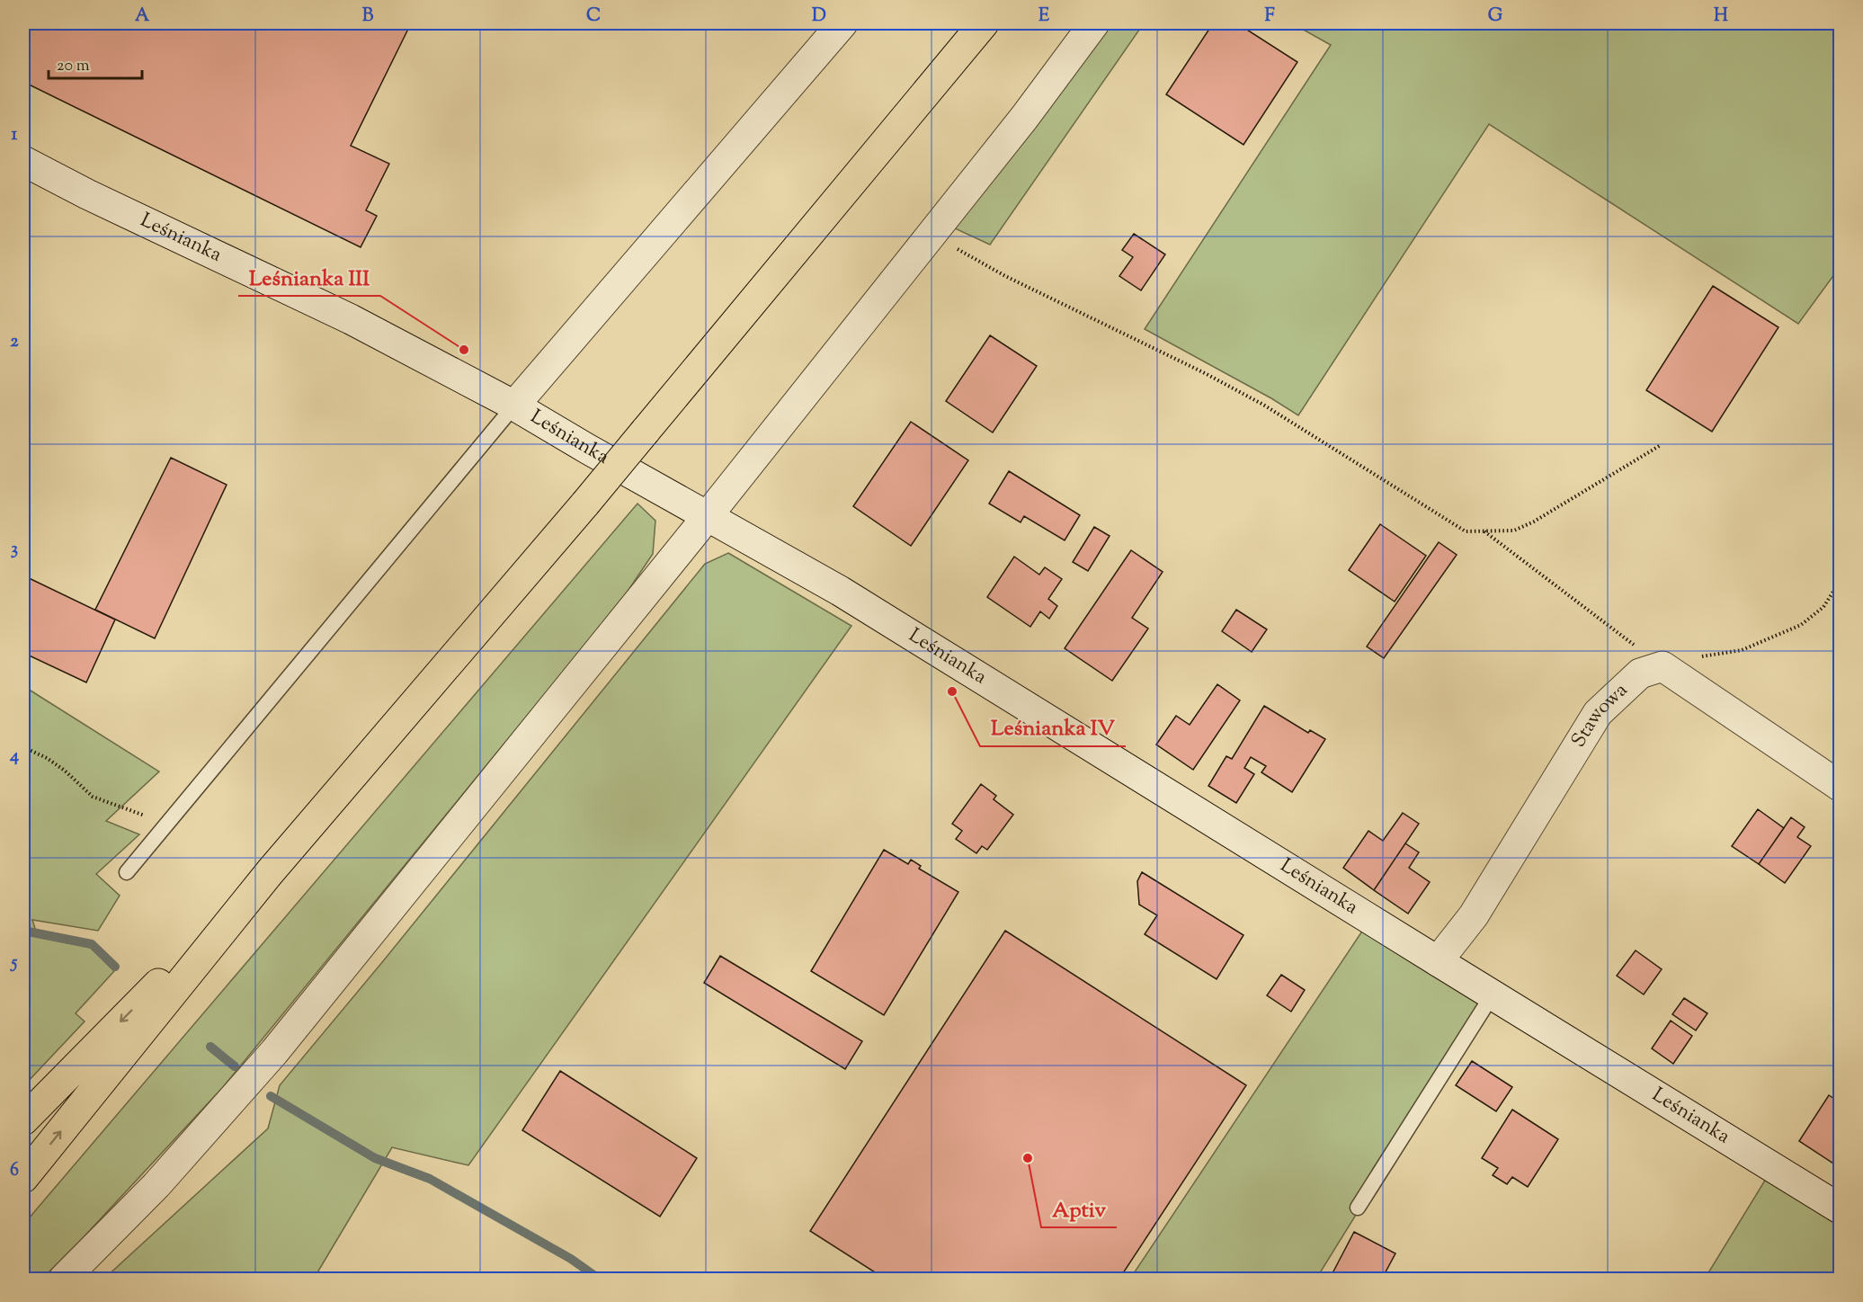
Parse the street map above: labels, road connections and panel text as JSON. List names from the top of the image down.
{
  "streets": {
    "street": ["Leśnianka", "Stawowa"]
  },
  "crossings": [
    ["Leśnianka", "Stawowa"]
  ],
  "places": ["Leśnianka III", "Leśnianka IV", "Aptiv"],
  "scale_bar": "20 m",
  "grid": {
    "columns": [
      "A",
      "B",
      "C",
      "D",
      "E",
      "F",
      "G",
      "H"
    ],
    "rows": [
      "1",
      "2",
      "3",
      "4",
      "5",
      "6"
    ]
  }
}
